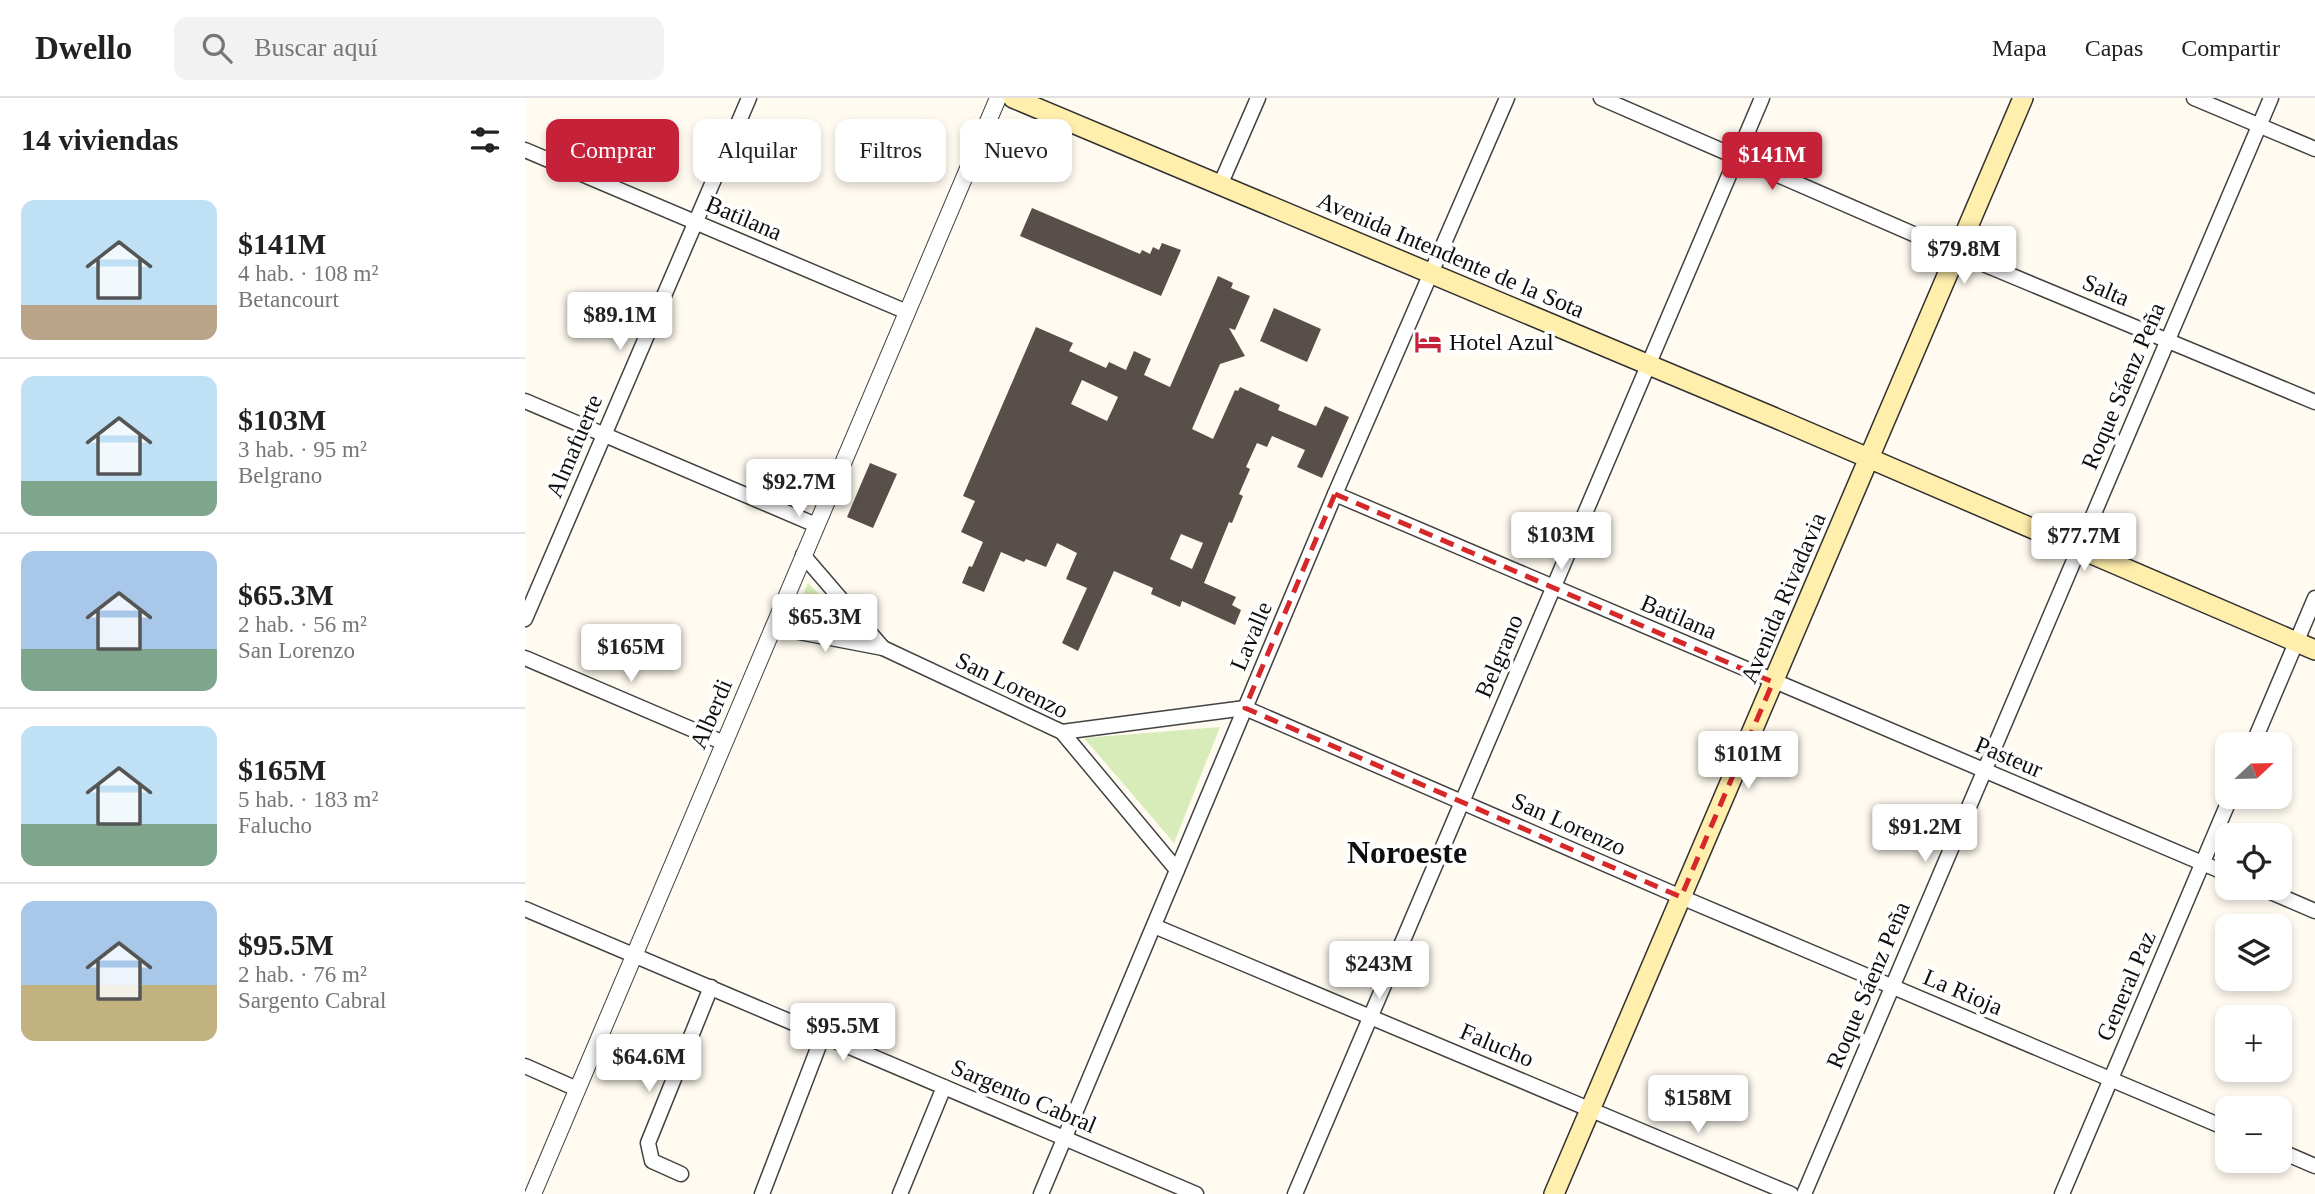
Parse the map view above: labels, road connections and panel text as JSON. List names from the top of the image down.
{
  "streets": {
    "main road": ["Avenida Intendente de la Sota", "Avenida Rivadavia"],
    "street": [
      "Batilana",
      "Salta",
      "Roque Sáenz Peña",
      "Almafuerte",
      "Lavalle",
      "Belgrano",
      "San Lorenzo",
      "Alberdi",
      "Pasteur",
      "General Paz",
      "La Rioja",
      "Falucho",
      "Sargento Cabral"
    ]
  },
  "crossings": [
    ["Batilana", "Almafuerte"],
    ["Batilana", "Avenida Rivadavia"],
    ["Batilana", "Lavalle"],
    ["Batilana", "Belgrano"],
    ["Batilana", "Alberdi"],
    ["Batilana", "Pasteur"],
    ["Avenida Intendente de la Sota", "Roque Sáenz Peña"],
    ["Avenida Intendente de la Sota", "Avenida Rivadavia"],
    ["Avenida Intendente de la Sota", "Lavalle"],
    ["Avenida Intendente de la Sota", "Belgrano"],
    ["Salta", "Roque Sáenz Peña"],
    ["Salta", "Avenida Rivadavia"],
    ["Salta", "Belgrano"],
    ["Roque Sáenz Peña", "Pasteur"],
    ["Roque Sáenz Peña", "La Rioja"],
    ["Avenida Rivadavia", "San Lorenzo"],
    ["Avenida Rivadavia", "Pasteur"],
    ["Avenida Rivadavia", "La Rioja"],
    ["Avenida Rivadavia", "Falucho"],
    ["Lavalle", "San Lorenzo"],
    ["Lavalle", "Falucho"],
    ["Lavalle", "Sargento Cabral"],
    ["Belgrano", "San Lorenzo"],
    ["Belgrano", "Falucho"],
    ["San Lorenzo", "Alberdi"],
    ["San Lorenzo", "La Rioja"],
    ["Alberdi", "Sargento Cabral"],
    ["Pasteur", "General Paz"],
    ["General Paz", "La Rioja"]
  ],
  "districts": ["Noroeste"],
  "places": {
    "hotel": ["Hotel Azul"]
  },
  "north": "right",
  "page": {
    "header": "Dwello",
    "search": "Buscar aquí",
    "nav": ["Mapa", "Capas", "Compartir"],
    "heading": "14 viviendas",
    "chip": [
      "Comprar",
      "Alquilar",
      "Filtros",
      "Nuevo"
    ],
    "price": [
      "$141M",
      "$79.8M",
      "$89.1M",
      "$92.7M",
      "$103M",
      "$77.7M",
      "$65.3M",
      "$165M",
      "$101M",
      "$91.2M",
      "$243M",
      "$95.5M",
      "$64.6M",
      "$158M"
    ],
    "list": [
      {
        "name": "$141M",
        "note": "4 hab. · 108 m² · Betancourt"
      },
      {
        "name": "$103M",
        "note": "3 hab. · 95 m² · Belgrano"
      },
      {
        "name": "$65.3M",
        "note": "2 hab. · 56 m² · San Lorenzo"
      },
      {
        "name": "$165M",
        "note": "5 hab. · 183 m² · Falucho"
      },
      {
        "name": "$95.5M",
        "note": "2 hab. · 76 m² · Sargento Cabral"
      }
    ],
    "map_buttons": ["+", "−"]
  }
}
